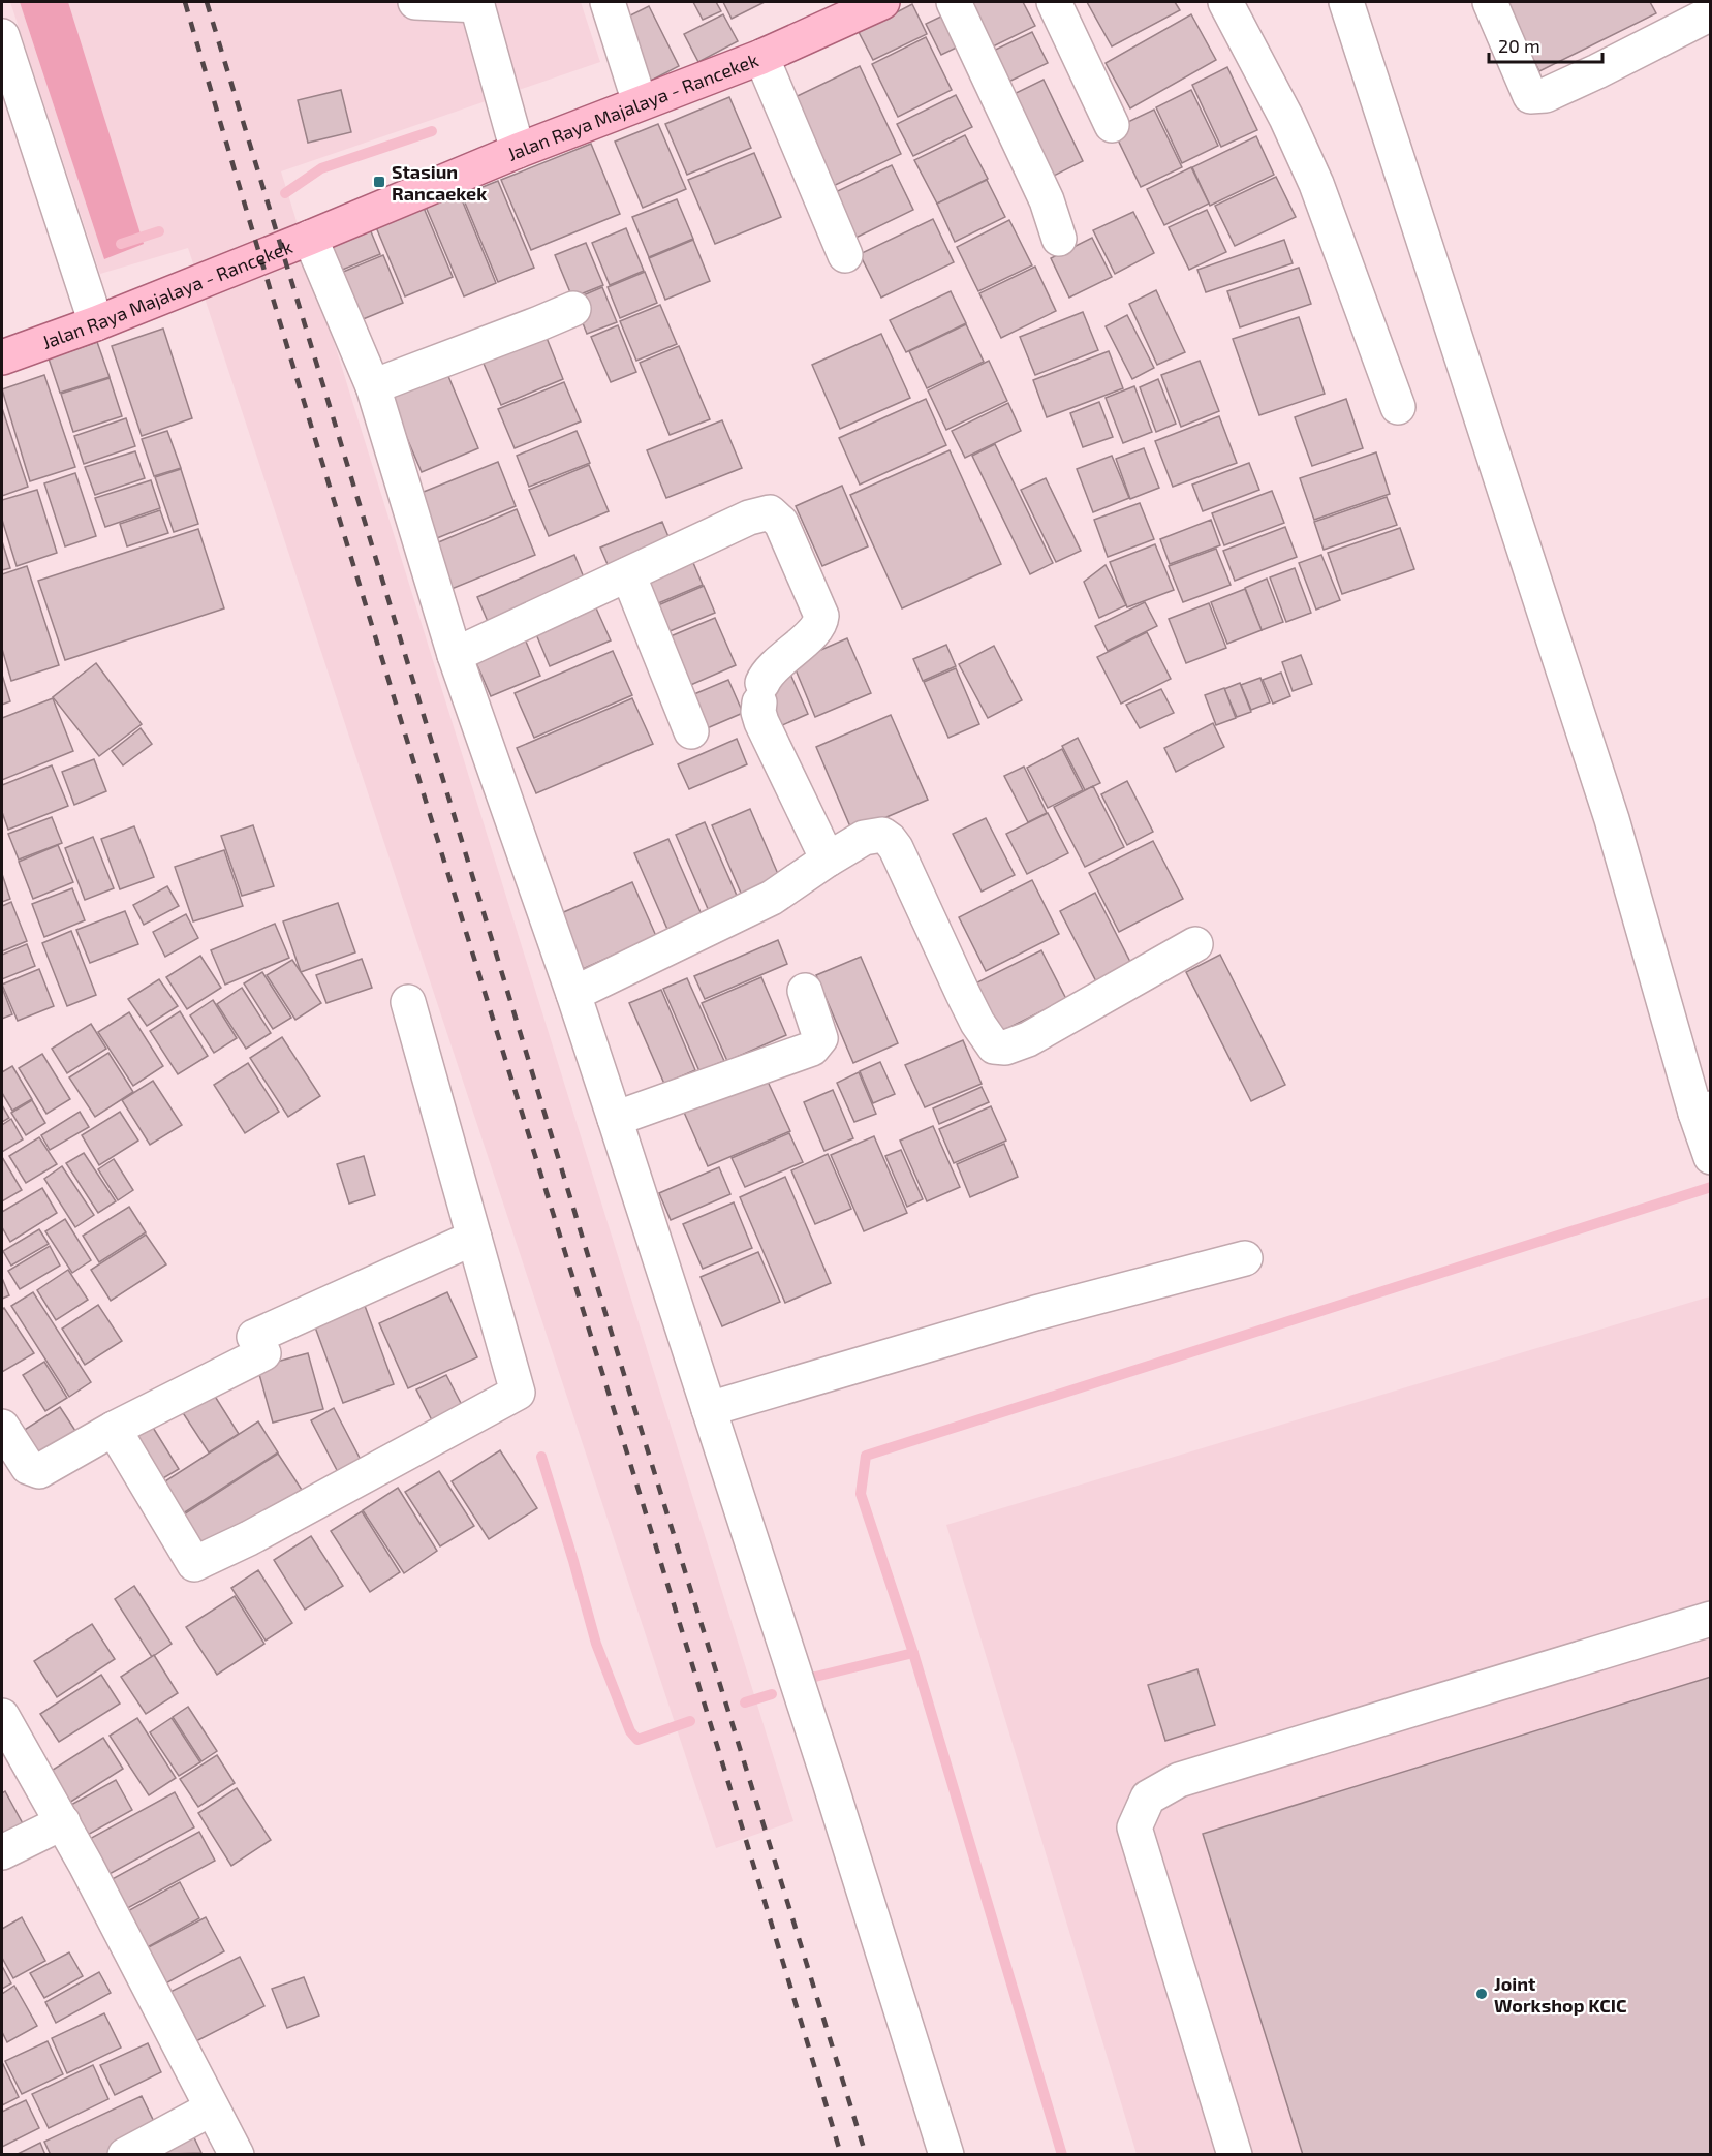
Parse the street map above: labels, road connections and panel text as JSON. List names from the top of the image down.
{
  "streets": {
    "main road": ["Jalan Raya Majalaya - Rancekek"]
  },
  "places": {
    "transit": ["Stasiun Rancaekek"],
    "other": ["Joint Workshop KCIC"]
  },
  "scale_bar": "20 m"
}
